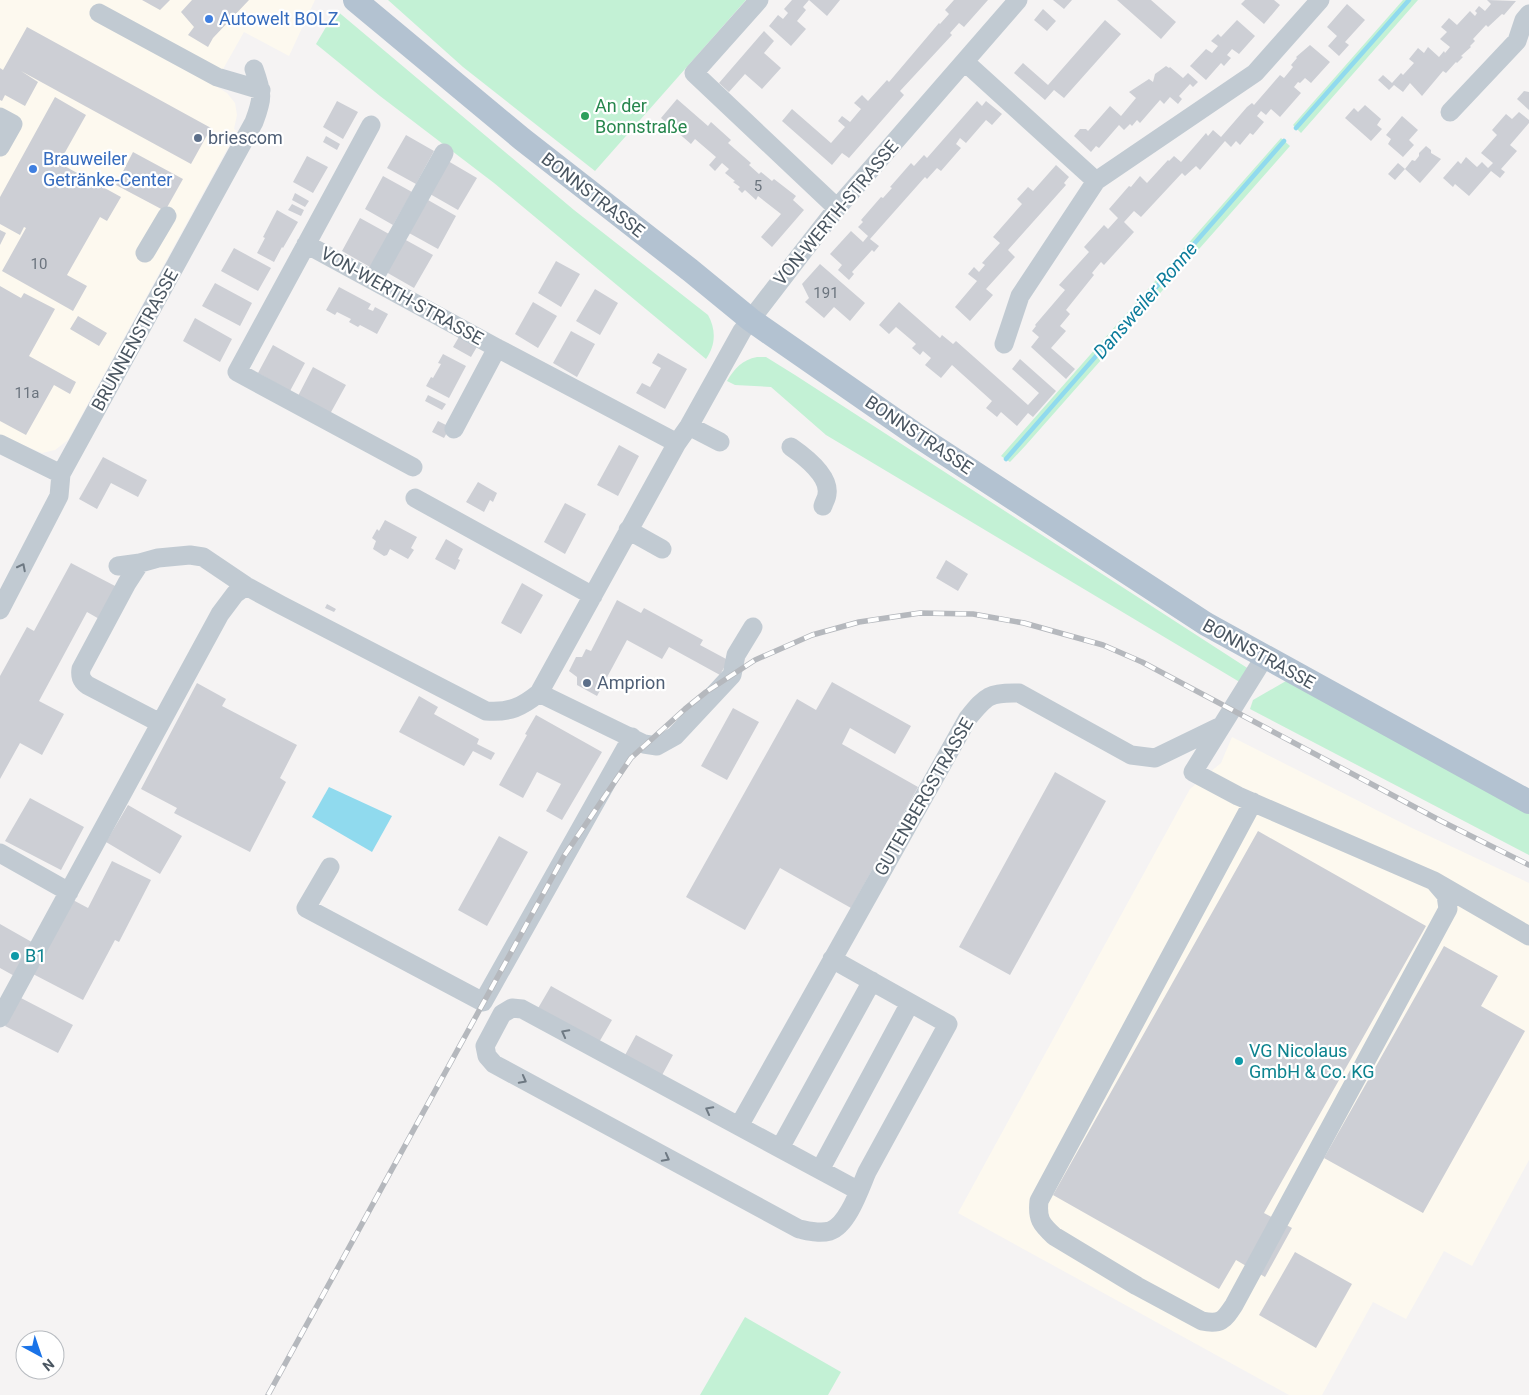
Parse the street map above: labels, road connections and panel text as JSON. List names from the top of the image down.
{
  "streets": {
    "main road": ["BONNSTRASSE"],
    "street": ["VON-WERTH-STRASSE", "BRUNNENSTRASSE", "GUTENBERGSTRASSE"]
  },
  "crossings": [
    ["BONNSTRASSE", "VON-WERTH-STRASSE"]
  ],
  "water": ["Dansweiler Ronne"],
  "places": [
    "Autowelt BOLZ",
    "An der Bonnstraße",
    "briescom",
    "Brauweiler Getränke-Center",
    "Amprion",
    "B1",
    "VG Nicolaus GmbH & Co. KG"
  ],
  "house_numbers": [
    "5",
    "10",
    "191",
    "11a"
  ],
  "north": "bottom right"
}
